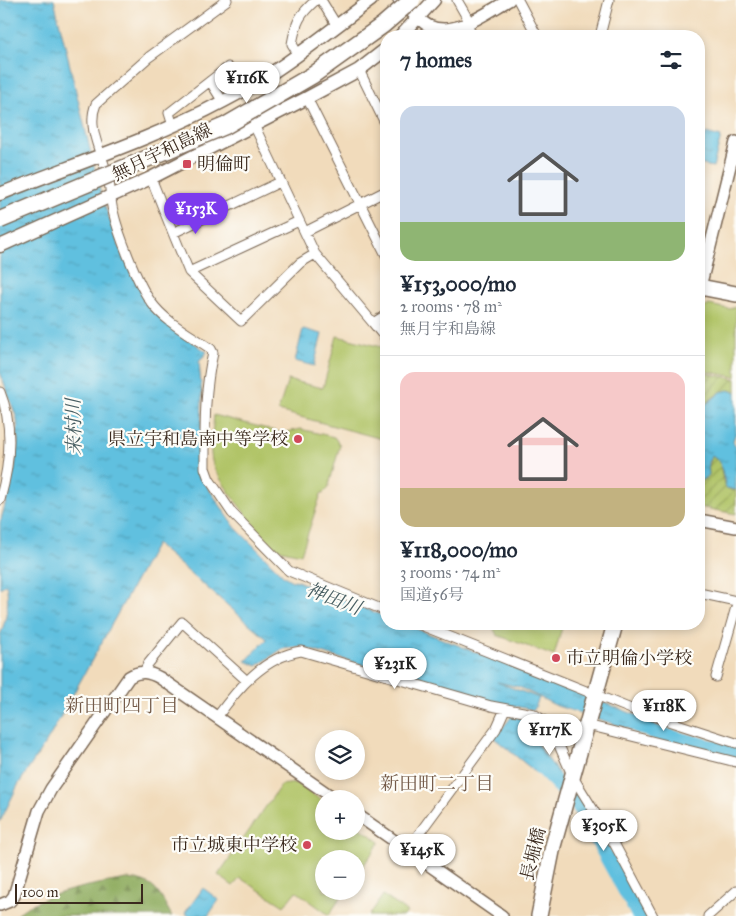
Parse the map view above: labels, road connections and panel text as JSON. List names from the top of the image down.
{
  "streets": {
    "highway": ["長堀橋"],
    "main road": ["無月宇和島線"]
  },
  "districts": ["新田町四丁目", "新田町二丁目"],
  "water": ["来村川", "神田川"],
  "places": {
    "transit": ["明倫町"],
    "other": ["県立宇和島南中等学校", "市立明倫小学校", "市立城東中学校"]
  },
  "scale_bar": "100 m",
  "page": {
    "heading": "7 homes",
    "price": [
      "¥116K",
      "¥153K",
      "¥231K",
      "¥118K",
      "¥117K",
      "¥305K",
      "¥145K"
    ],
    "list": [
      {
        "name": "¥153,000/mo",
        "note": "2 rooms · 78 m² · 無月宇和島線"
      },
      {
        "name": "¥118,000/mo",
        "note": "3 rooms · 74 m² · 国道56号"
      }
    ],
    "map_buttons": ["+", "−"],
    "scale": "100 m"
  }
}
